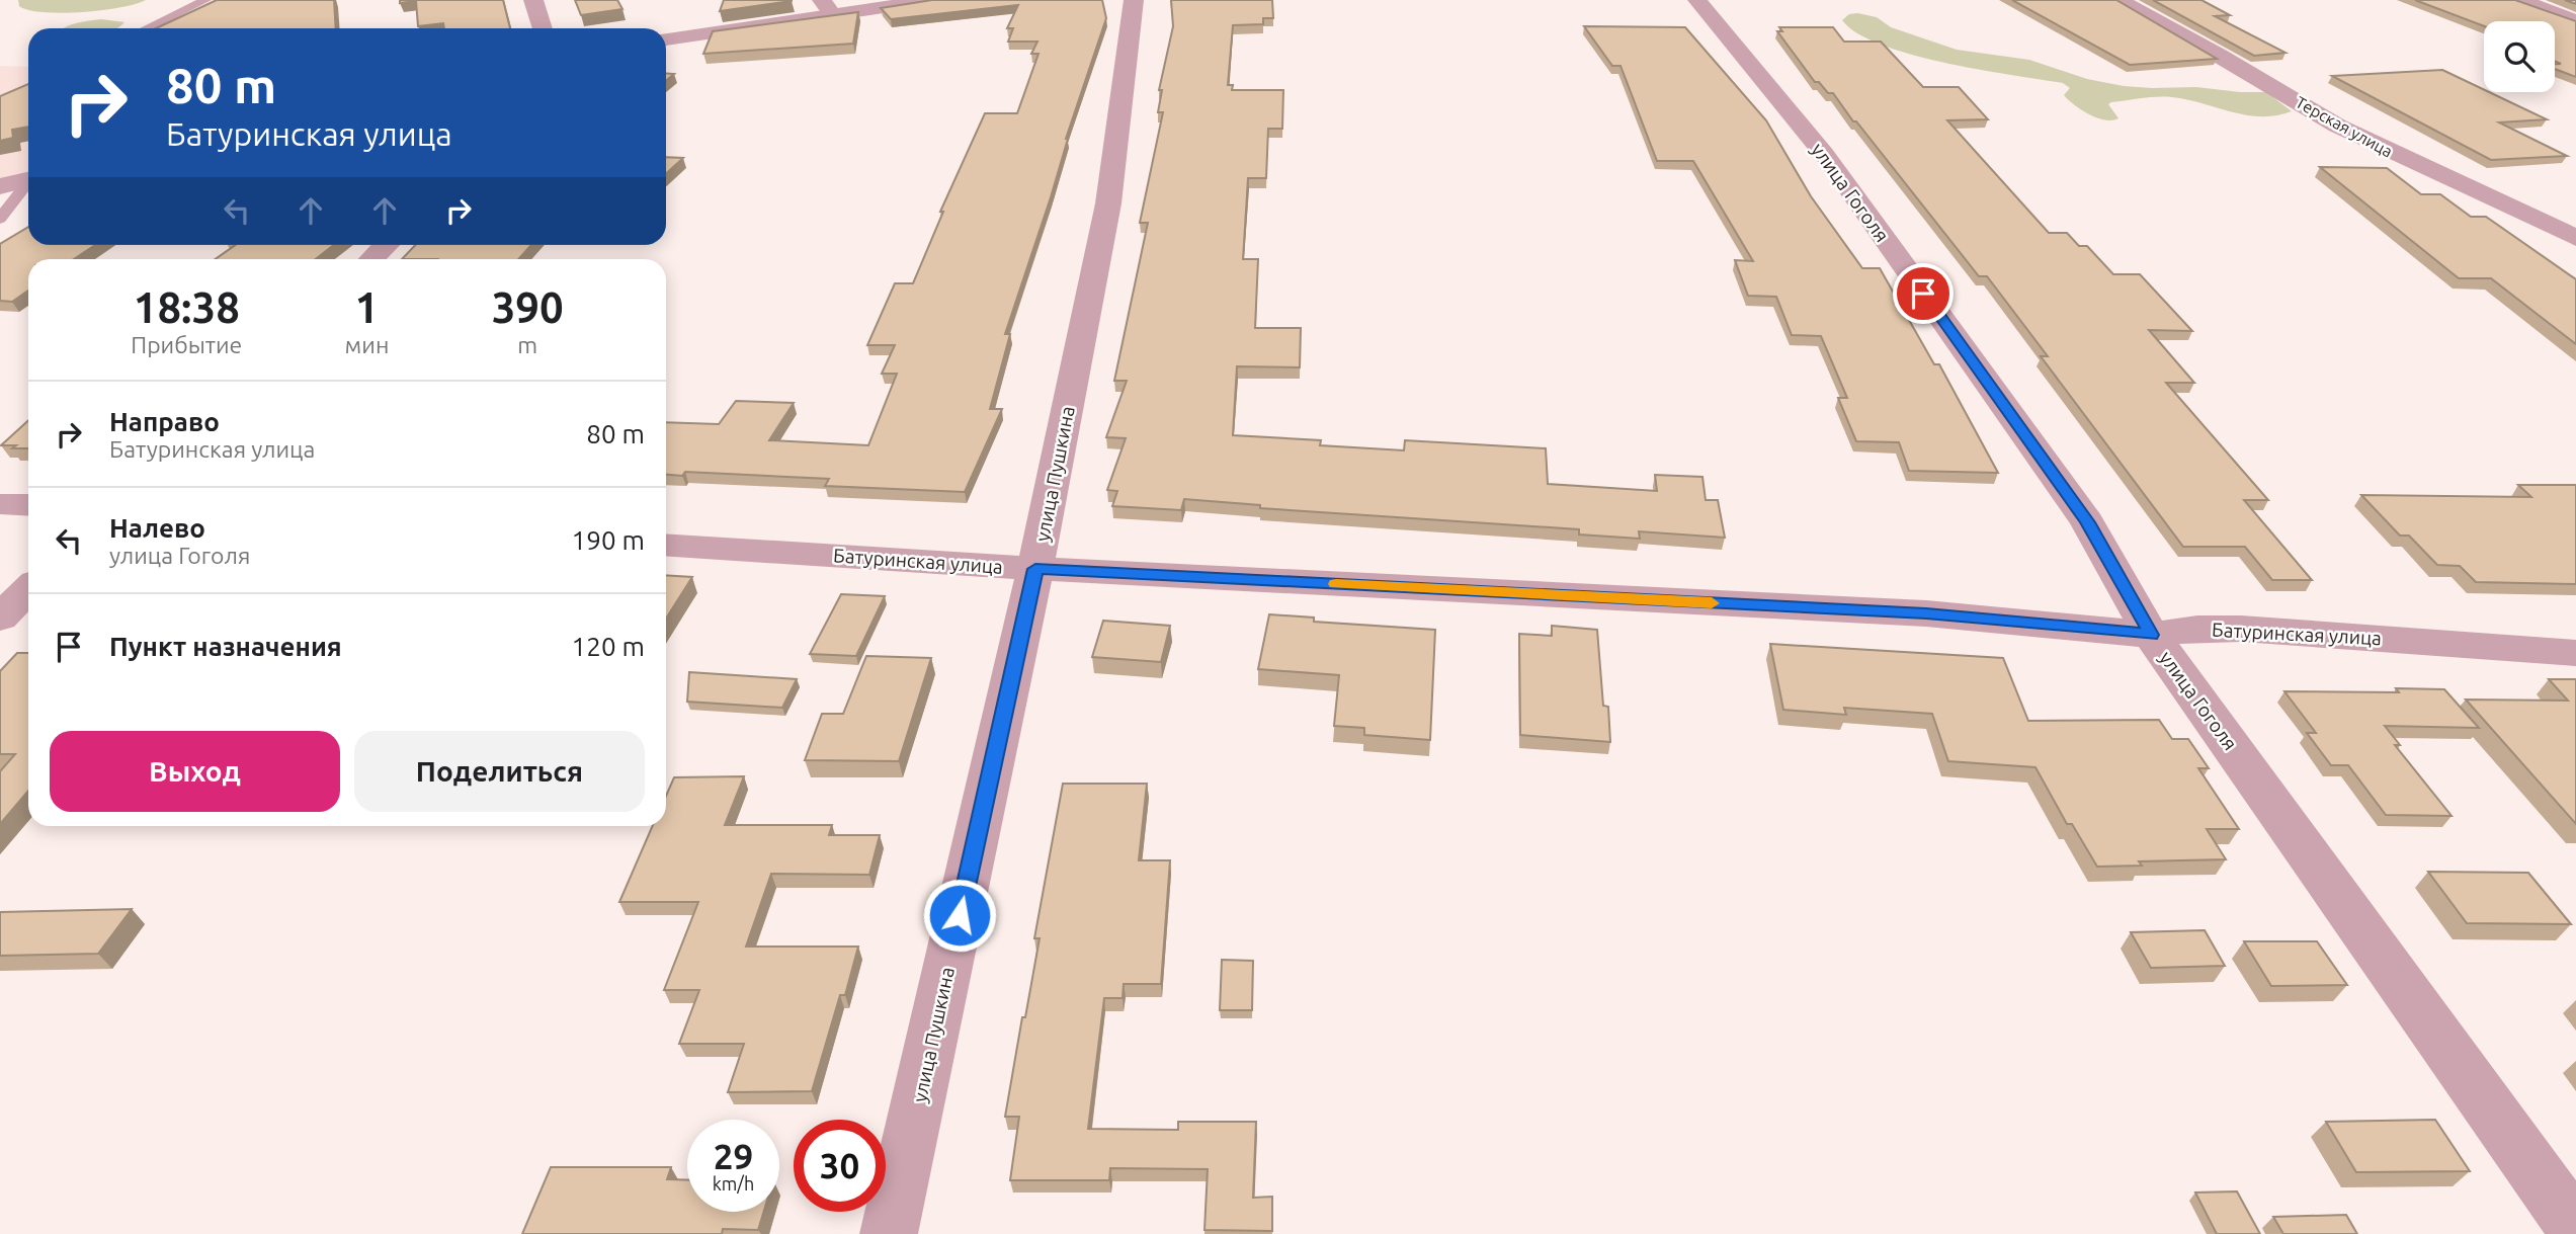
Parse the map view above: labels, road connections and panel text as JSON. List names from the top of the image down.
{
  "streets": {
    "street": [
      "Терская улица",
      "улица Гоголя",
      "улица Пушкина",
      "Батуринская улица"
    ]
  },
  "crossings": [
    ["улица Гоголя", "Батуринская улица"],
    ["улица Пушкина", "Батуринская улица"]
  ],
  "page": {
    "turn": ["80 m", "Батуринская улица"],
    "eta": [
      "18:38",
      "Прибытие",
      "1",
      "мин",
      "390",
      "m"
    ],
    "list": [
      {
        "name": "Направо",
        "note": "Батуринская улица",
        "value": "80 m"
      },
      {
        "name": "Налево",
        "note": "улица Гоголя",
        "value": "190 m"
      },
      {
        "name": "Пункт назначения",
        "value": "120 m"
      }
    ],
    "buttons": ["Выход", "Поделиться"],
    "speed": "29 km/h",
    "limit": "30"
  }
}
